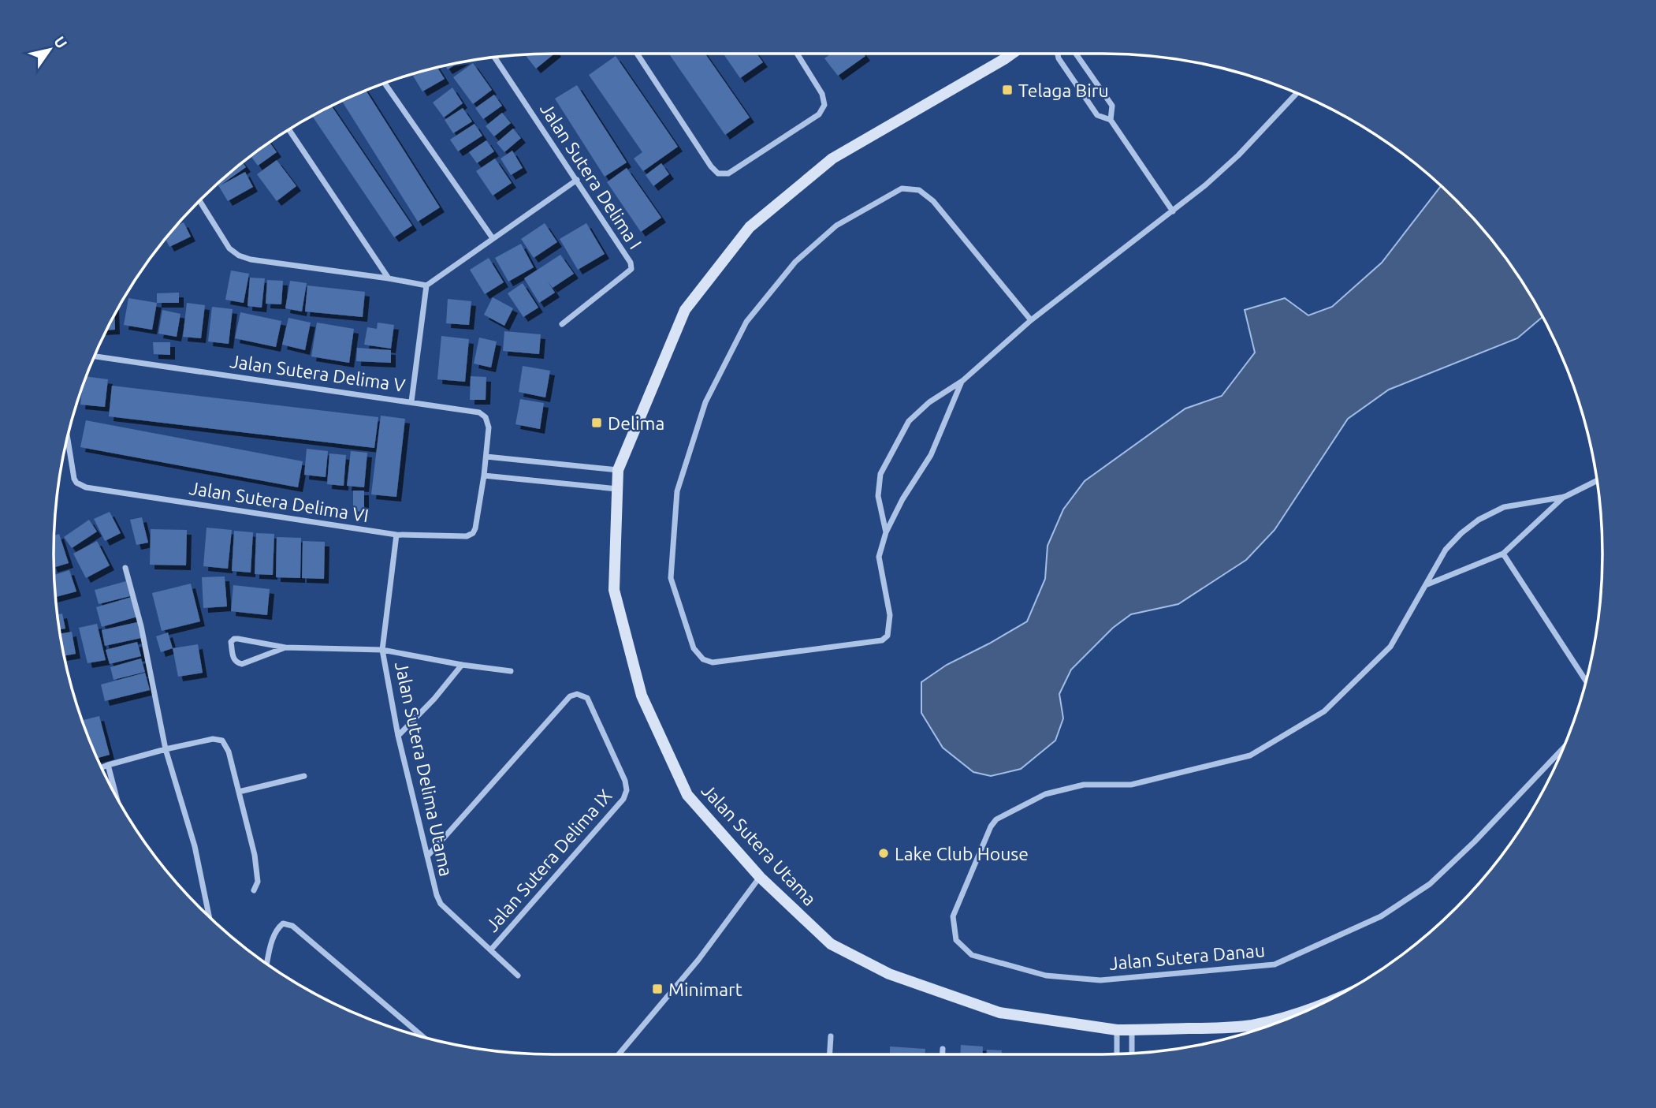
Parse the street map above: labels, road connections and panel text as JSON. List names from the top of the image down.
{
  "streets": {
    "street": [
      "Jalan Sutera Delima I",
      "Jalan Sutera Delima V",
      "Jalan Sutera Delima VI",
      "Jalan Sutera Delima Utama",
      "Jalan Sutera Utama",
      "Jalan Sutera Delima IX",
      "Jalan Sutera Danau"
    ]
  },
  "crossings": [
    ["Jalan Sutera Delima V", "Jalan Sutera Delima VI"],
    ["Jalan Sutera Delima VI", "Jalan Sutera Delima Utama"],
    ["Jalan Sutera Delima Utama", "Jalan Sutera Delima IX"]
  ],
  "places": {
    "transit": ["Telaga Biru", "Delima", "Minimart"],
    "other": ["Lake Club House"]
  },
  "north": "top right"
}
